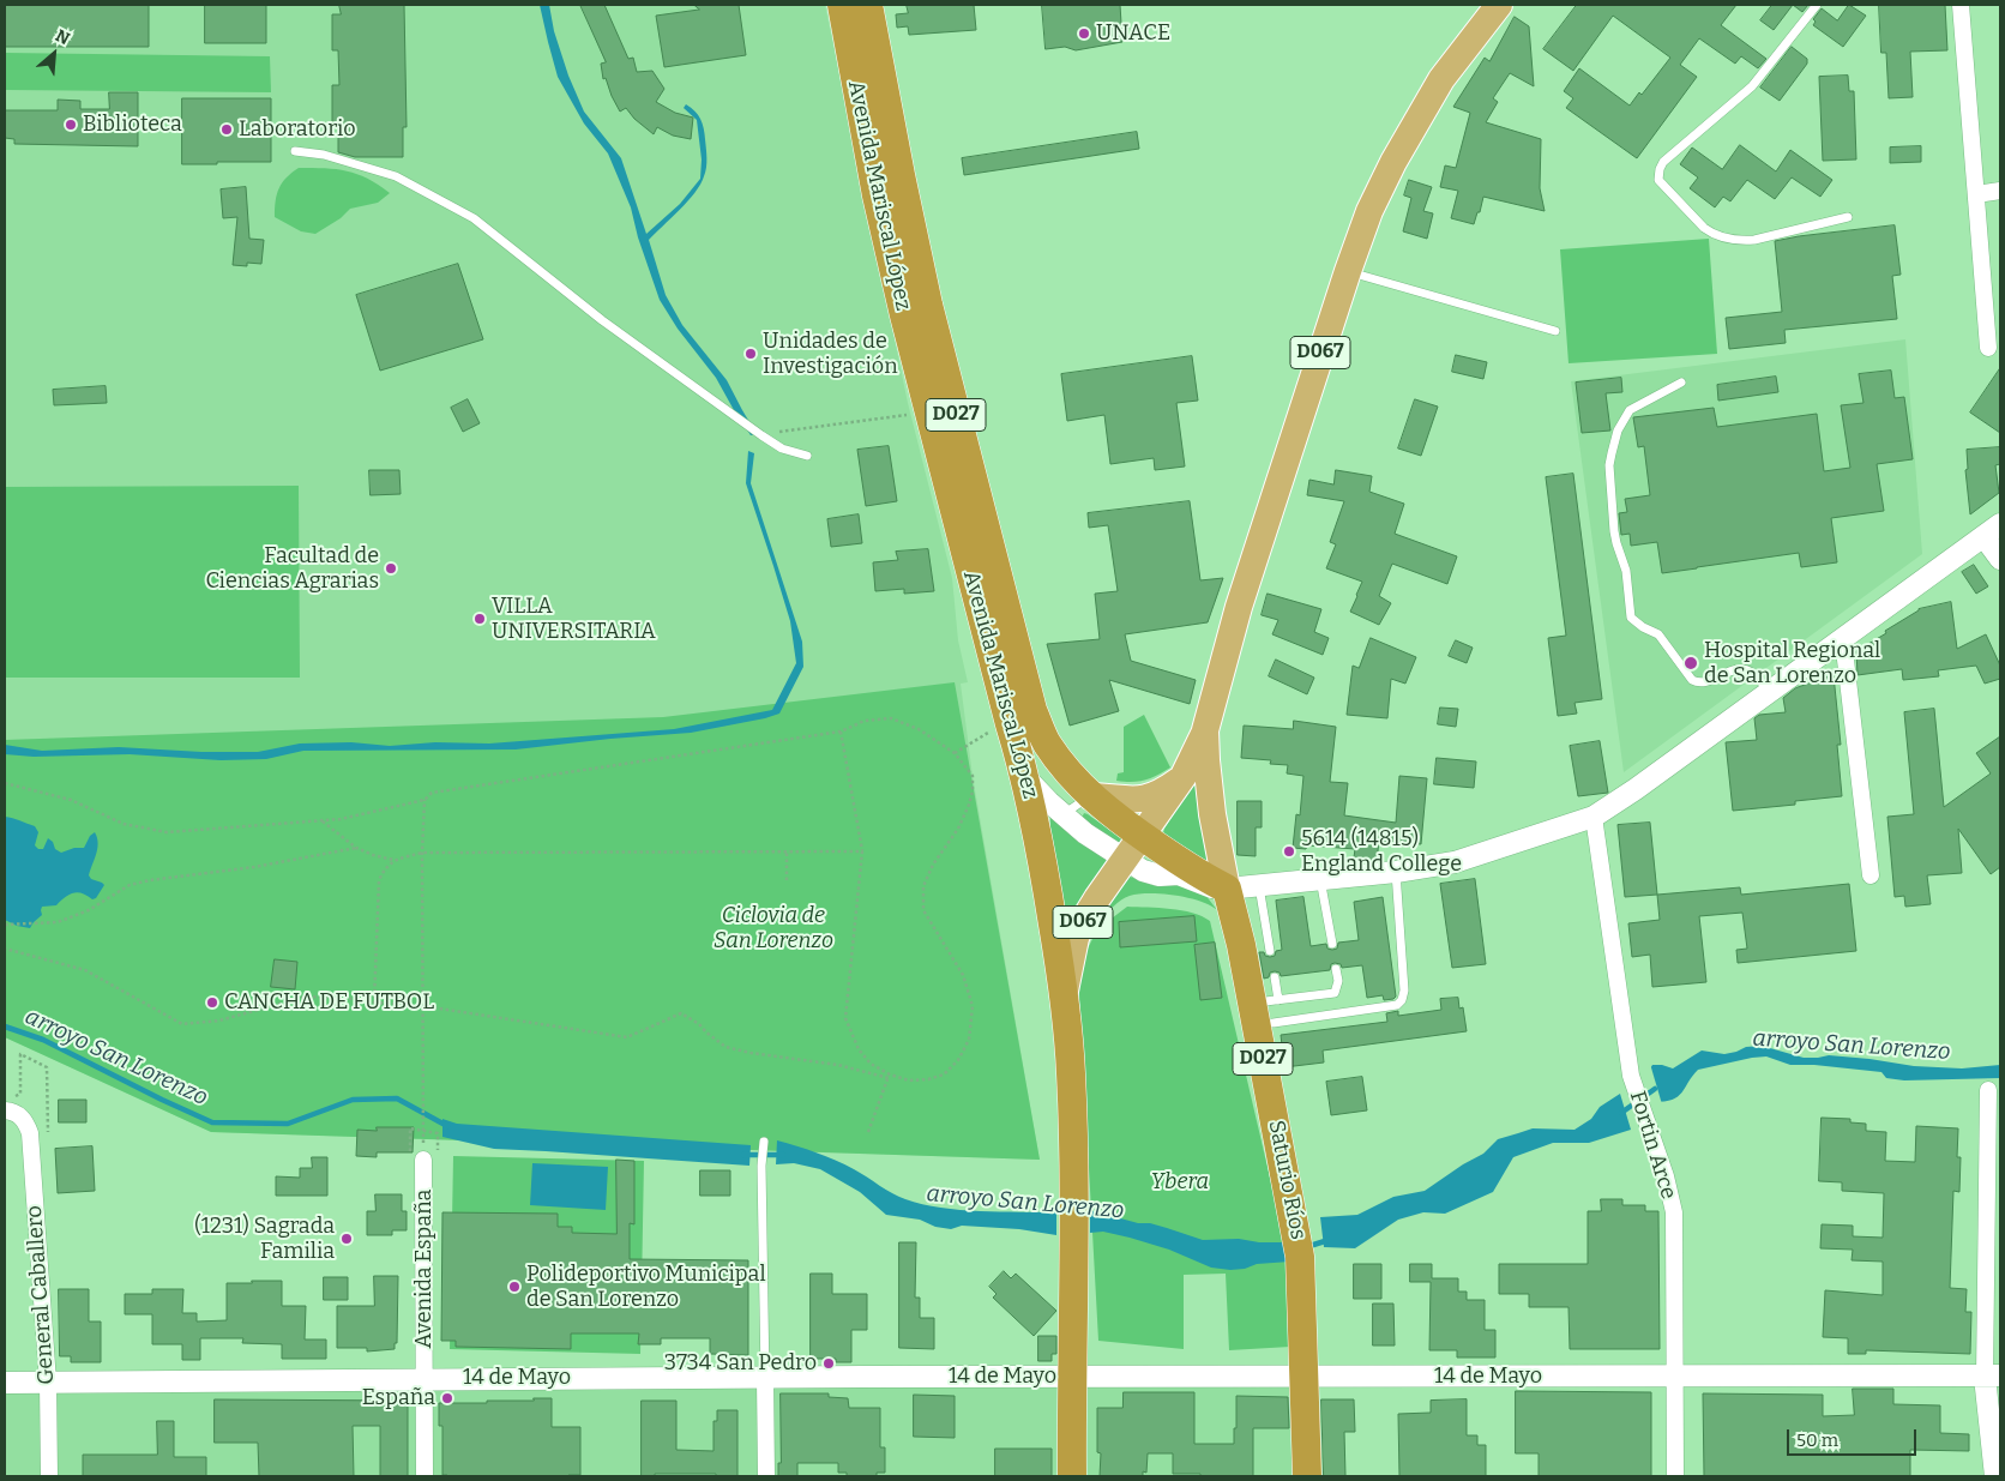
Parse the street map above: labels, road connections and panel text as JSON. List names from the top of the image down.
{
  "streets": {
    "highway": ["Avenida Mariscal López", "D027", "Saturio Ríos"],
    "main road": ["D067"],
    "street": [
      "Fortin Arce",
      "Avenida España",
      "General Caballero",
      "14 de Mayo"
    ]
  },
  "crossings": [
    ["Avenida Mariscal López", "D067"],
    ["Avenida Mariscal López", "D027"],
    ["Avenida Mariscal López", "14 de Mayo"],
    ["D067", "D027"],
    ["D067", "Saturio Ríos"],
    ["D027", "Saturio Ríos"],
    ["D027", "14 de Mayo"],
    ["Fortin Arce", "14 de Mayo"],
    ["Saturio Ríos", "14 de Mayo"],
    ["Avenida España", "14 de Mayo"],
    ["General Caballero", "14 de Mayo"]
  ],
  "water": ["arroyo San Lorenzo"],
  "parks": ["Ciclovia de San Lorenzo", "Ybera"],
  "places": [
    "UNACE",
    "Biblioteca",
    "Laboratorio",
    "Unidades de Investigación",
    "Facultad de Ciencias Agrarias",
    "VILLA UNIVERSITARIA",
    "Hospital Regional de San Lorenzo",
    "5614 (14815) England College",
    "CANCHA DE FUTBOL",
    "(1231) Sagrada Familia",
    "Polideportivo Municipal de San Lorenzo",
    "3734 San Pedro",
    "España"
  ],
  "scale_bar": "50 m",
  "north": "top right"
}
